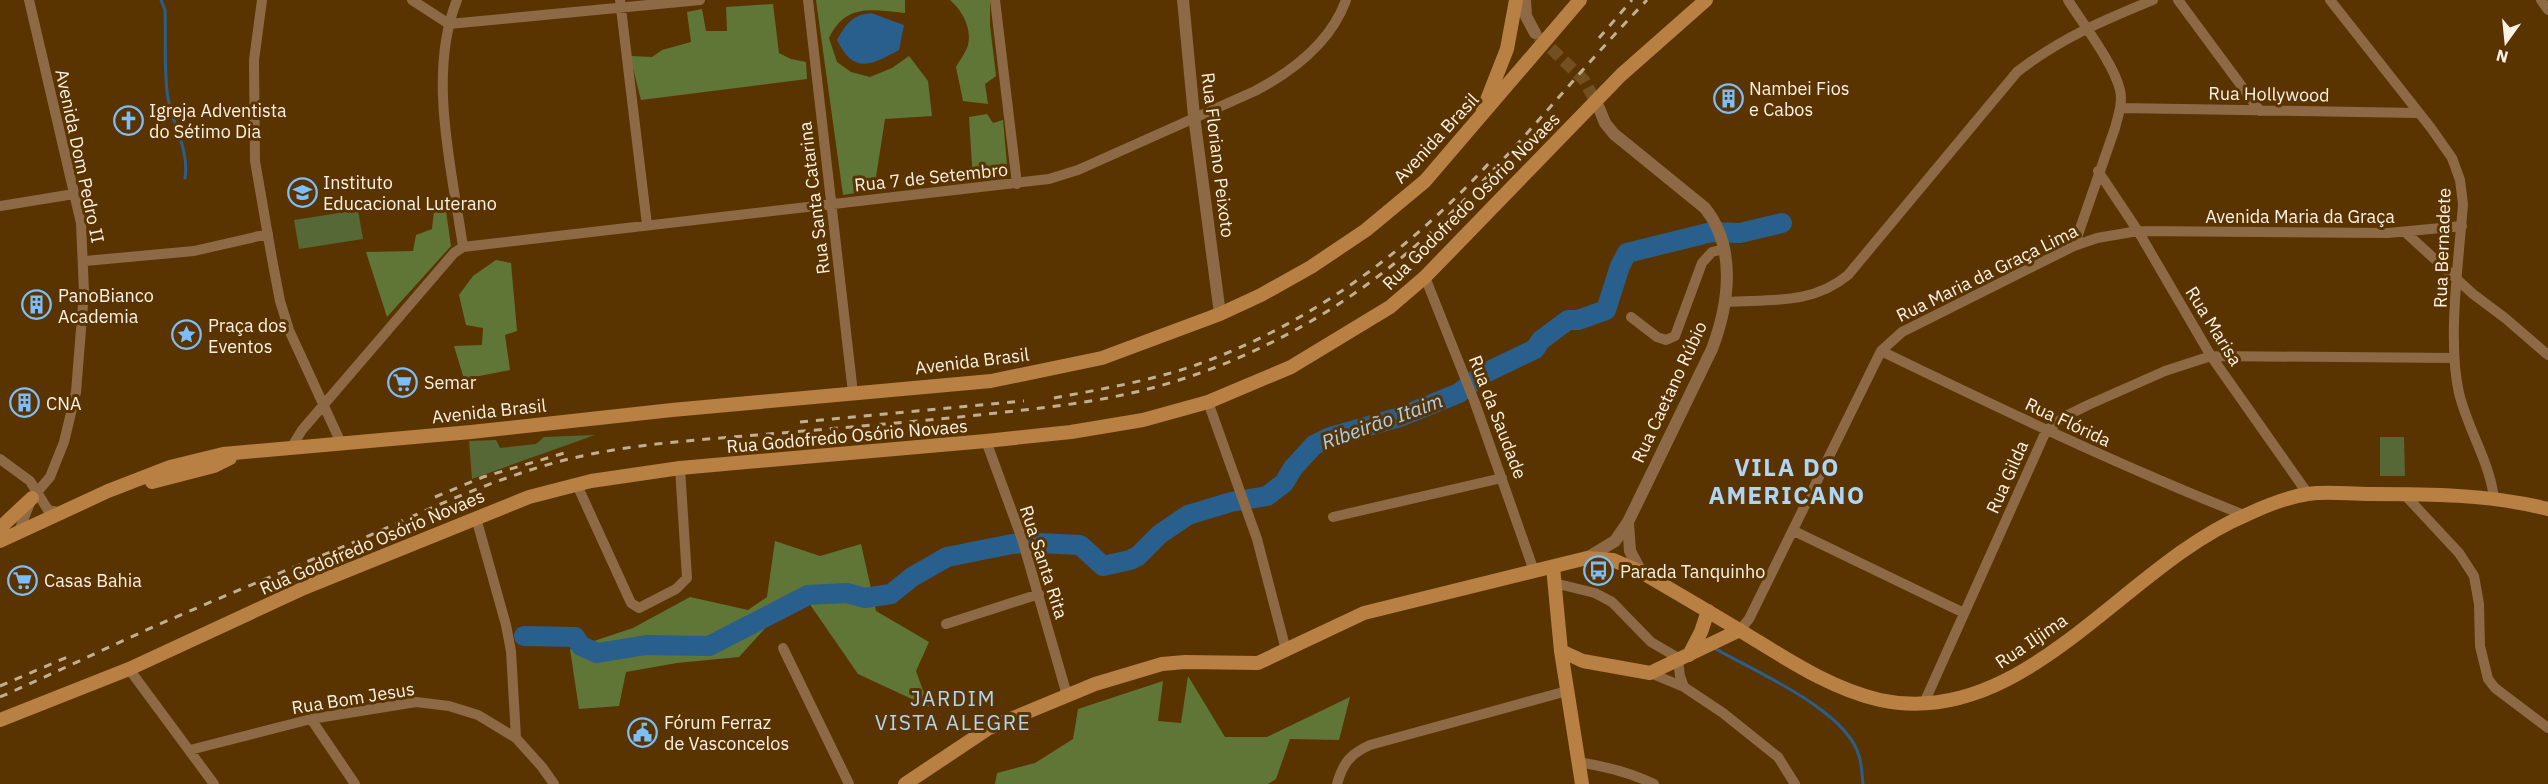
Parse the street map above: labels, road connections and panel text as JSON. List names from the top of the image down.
{
  "streets": {
    "main road": ["Avenida Brasil", "Rua Godofredo Osório Novaes", "Rua Iljima"],
    "street": [
      "Rua Hollywood",
      "Rua Floriano Peixoto",
      "Avenida Dom Pedro II",
      "Rua 7 de Setembro",
      "Rua Santa Catarina",
      "Avenida Maria da Graça",
      "Rua Bernadete",
      "Rua Maria da Graça Lima",
      "Rua Marisa",
      "Rua Caetano Rúbio",
      "Rua da Saudade",
      "Rua Flórida",
      "Rua Gilda",
      "Rua Santa Rita",
      "Rua Bom Jesus"
    ]
  },
  "crossings": [
    ["Rua Hollywood", "Rua Bernadete"],
    ["Avenida Brasil", "Rua Floriano Peixoto"],
    ["Avenida Brasil", "Avenida Dom Pedro II"],
    ["Avenida Brasil", "Rua Santa Catarina"],
    ["Rua Floriano Peixoto", "Rua 7 de Setembro"],
    ["Rua 7 de Setembro", "Rua Santa Catarina"],
    ["Rua Godofredo Osório Novaes", "Rua da Saudade"],
    ["Rua Godofredo Osório Novaes", "Rua Santa Rita"],
    ["Avenida Maria da Graça", "Rua Bernadete"],
    ["Avenida Maria da Graça", "Rua Maria da Graça Lima"],
    ["Avenida Maria da Graça", "Rua Marisa"],
    ["Rua Bernadete", "Rua Gilda"],
    ["Rua Bernadete", "Rua Iljima"],
    ["Rua Maria da Graça Lima", "Rua Marisa"],
    ["Rua Maria da Graça Lima", "Rua Flórida"],
    ["Rua Maria da Graça Lima", "Rua Iljima"],
    ["Rua Marisa", "Rua Gilda"],
    ["Rua Marisa", "Rua Iljima"],
    ["Rua Caetano Rúbio", "Rua Iljima"],
    ["Rua da Saudade", "Rua Iljima"],
    ["Rua Flórida", "Rua Gilda"],
    ["Rua Flórida", "Rua Iljima"],
    ["Rua Gilda", "Rua Iljima"],
    ["Rua Santa Rita", "Rua Iljima"]
  ],
  "districts": ["VILA DO AMERICANO", "JARDIM VISTA ALEGRE"],
  "water": ["Ribeirão Itaim"],
  "places": {
    "building": ["Nambei Fios e Cabos", "PanoBianco Academia", "CNA"],
    "church": ["Igreja Adventista do Sétimo Dia"],
    "school or university": ["Instituto Educacional Luterano"],
    "place": ["Praça dos Eventos"],
    "supermarket": ["Semar", "Casas Bahia"],
    "bus stop": ["Parada Tanquinho"],
    "public building": ["Fórum Ferraz de Vasconcelos"]
  },
  "north": "bottom"
}
